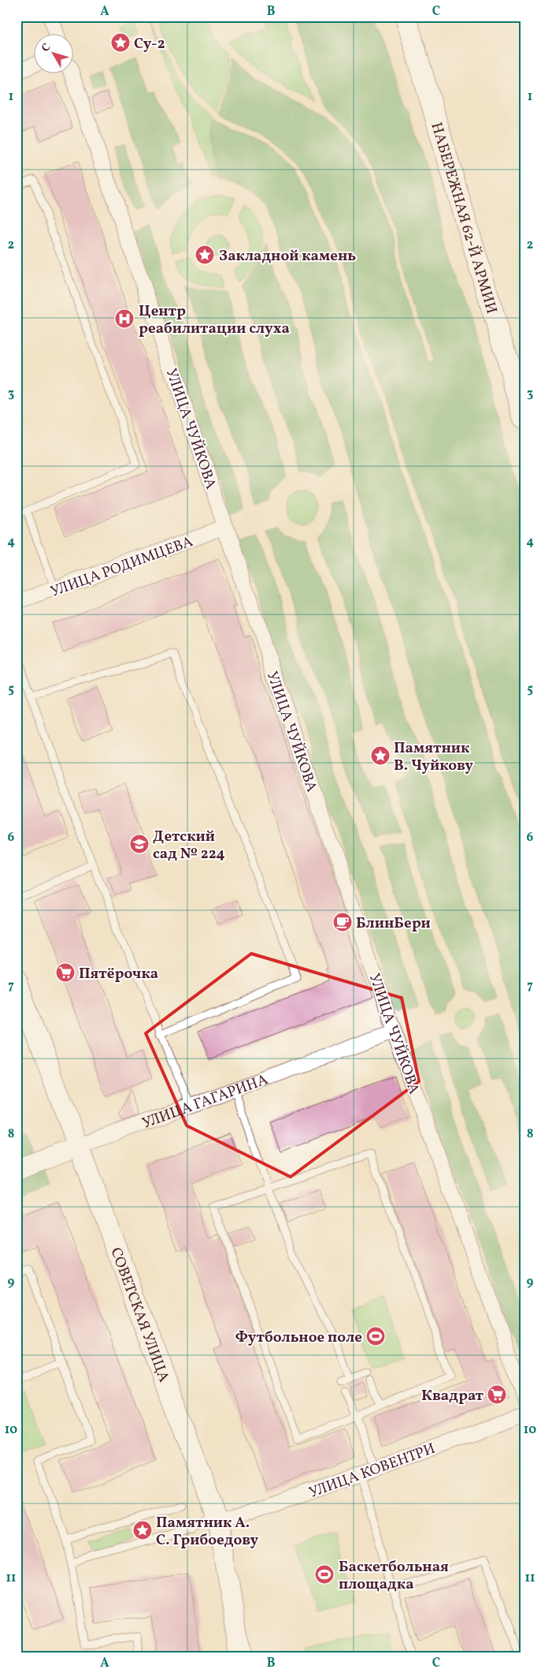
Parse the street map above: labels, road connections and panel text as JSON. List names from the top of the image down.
{
  "streets": {
    "street": [
      "НАБЕРЕЖНАЯ 62-Й АРМИИ",
      "УЛИЦА ЧУЙКОВА",
      "УЛИЦА РОДИМЦЕВА",
      "УЛИЦА ГАГАРИНА",
      "СОВЕТСКАЯ УЛИЦА",
      "УЛИЦА КОВЕНТРИ"
    ]
  },
  "crossings": [
    ["УЛИЦА ЧУЙКОВА", "УЛИЦА РОДИМЦЕВА"],
    ["УЛИЦА ЧУЙКОВА", "УЛИЦА ГАГАРИНА"],
    ["УЛИЦА ГАГАРИНА", "СОВЕТСКАЯ УЛИЦА"],
    ["СОВЕТСКАЯ УЛИЦА", "УЛИЦА КОВЕНТРИ"]
  ],
  "places": {
    "place": [
      "Су-2",
      "Закладной камень",
      "Памятник В. Чуйкову",
      "Памятник А. С. Грибоедову"
    ],
    "hospital": ["Центр реабилитации слуха"],
    "school or university": ["Детский сад № 224"],
    "cafe": ["БлинБери"],
    "supermarket": ["Пятёрочка", "Квадрат"],
    "sports": ["Футбольное поле", "Баскетбольная площадка"]
  },
  "north": "top left",
  "grid": {
    "columns": ["A", "B", "C"],
    "rows": [
      "1",
      "2",
      "3",
      "4",
      "5",
      "6",
      "7",
      "8",
      "9",
      "10",
      "11"
    ]
  }
}
